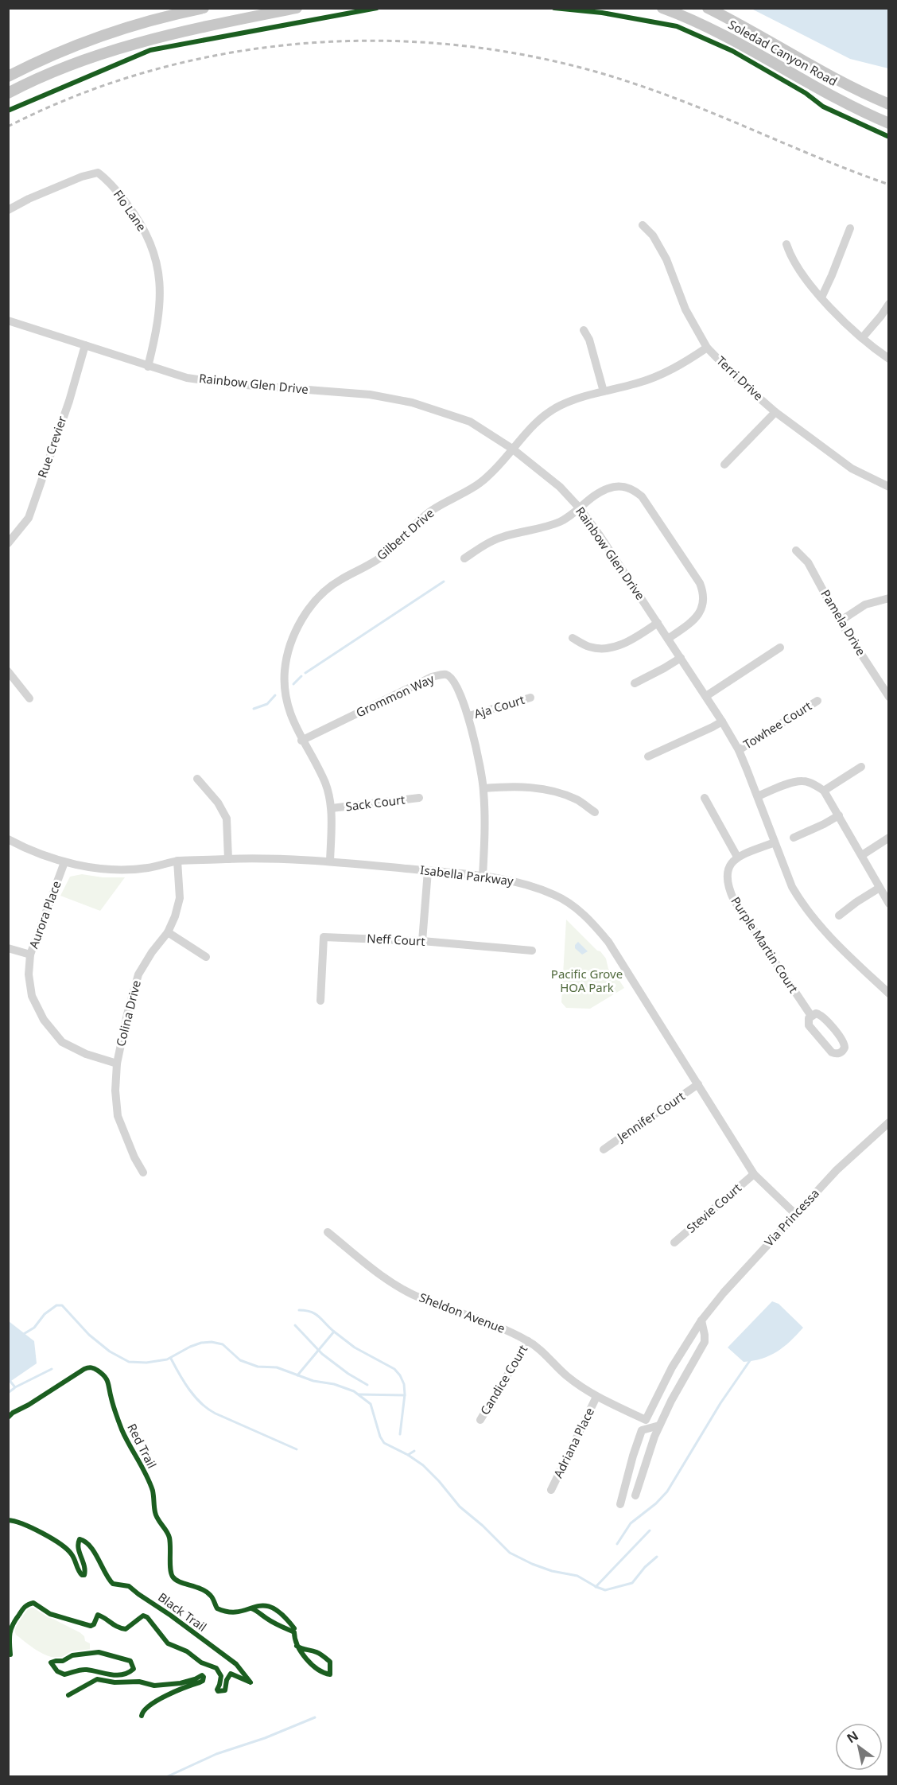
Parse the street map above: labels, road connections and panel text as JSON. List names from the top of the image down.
{
  "streets": {
    "main road": ["Soledad Canyon Road"],
    "street": [
      "Flo Lane",
      "Terri Drive",
      "Rainbow Glen Drive",
      "Rue Crevier",
      "Gilbert Drive",
      "Pamela Drive",
      "Grommon Way",
      "Aja Court",
      "Towhee Court",
      "Sack Court",
      "Isabella Parkway",
      "Aurora Place",
      "Neff Court",
      "Purple Martin Court",
      "Colina Drive",
      "Jennifer Court",
      "Stevie Court",
      "Via Princessa",
      "Sheldon Avenue",
      "Candice Court",
      "Adriana Place"
    ],
    "cycle path": ["Red Trail", "Black Trail"]
  },
  "crossings": [
    ["Flo Lane", "Rainbow Glen Drive"],
    ["Terri Drive", "Gilbert Drive"],
    ["Rainbow Glen Drive", "Rue Crevier"],
    ["Rainbow Glen Drive", "Gilbert Drive"],
    ["Rainbow Glen Drive", "Towhee Court"],
    ["Gilbert Drive", "Grommon Way"],
    ["Gilbert Drive", "Sack Court"],
    ["Gilbert Drive", "Isabella Parkway"],
    ["Grommon Way", "Aja Court"],
    ["Grommon Way", "Isabella Parkway"],
    ["Isabella Parkway", "Aurora Place"],
    ["Isabella Parkway", "Colina Drive"],
    ["Isabella Parkway", "Jennifer Court"],
    ["Isabella Parkway", "Stevie Court"],
    ["Isabella Parkway", "Via Princessa"],
    ["Aurora Place", "Colina Drive"],
    ["Via Princessa", "Sheldon Avenue"],
    ["Sheldon Avenue", "Candice Court"],
    ["Sheldon Avenue", "Adriana Place"]
  ],
  "parks": ["Pacific Grove HOA Park"],
  "north": "top left"
}
